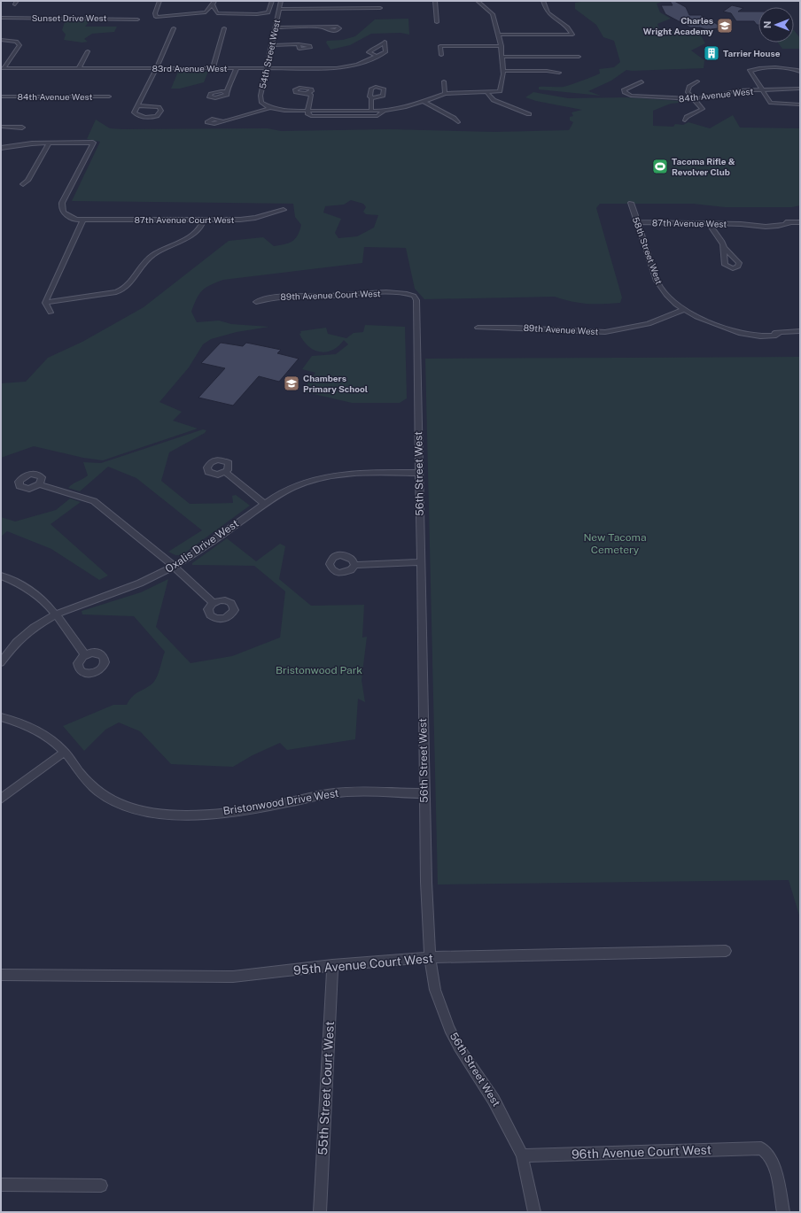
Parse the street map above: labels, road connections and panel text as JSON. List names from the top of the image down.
{
  "streets": {
    "street": [
      "Sunset Drive West",
      "54th Street West",
      "83rd Avenue West",
      "84th Avenue West",
      "87th Avenue Court West",
      "87th Avenue West",
      "58th Street West",
      "89th Avenue Court West",
      "89th Avenue West",
      "56th Street West",
      "Oxalis Drive West",
      "Bristonwood Drive West",
      "95th Avenue Court West",
      "55th Street Court West",
      "96th Avenue Court West"
    ]
  },
  "crossings": [
    ["54th Street West", "83rd Avenue West"],
    ["87th Avenue West", "58th Street West"],
    ["58th Street West", "89th Avenue West"],
    ["89th Avenue Court West", "56th Street West"],
    ["56th Street West", "Oxalis Drive West"],
    ["56th Street West", "Bristonwood Drive West"],
    ["56th Street West", "95th Avenue Court West"],
    ["56th Street West", "96th Avenue Court West"],
    ["95th Avenue Court West", "55th Street Court West"]
  ],
  "parks": ["New Tacoma Cemetery", "Bristonwood Park"],
  "places": {
    "school or university": ["Charles Wright Academy", "Chambers Primary School"],
    "building": ["Tarrier House"],
    "sports": ["Tacoma Rifle & Revolver Club"]
  },
  "north": "left"
}
